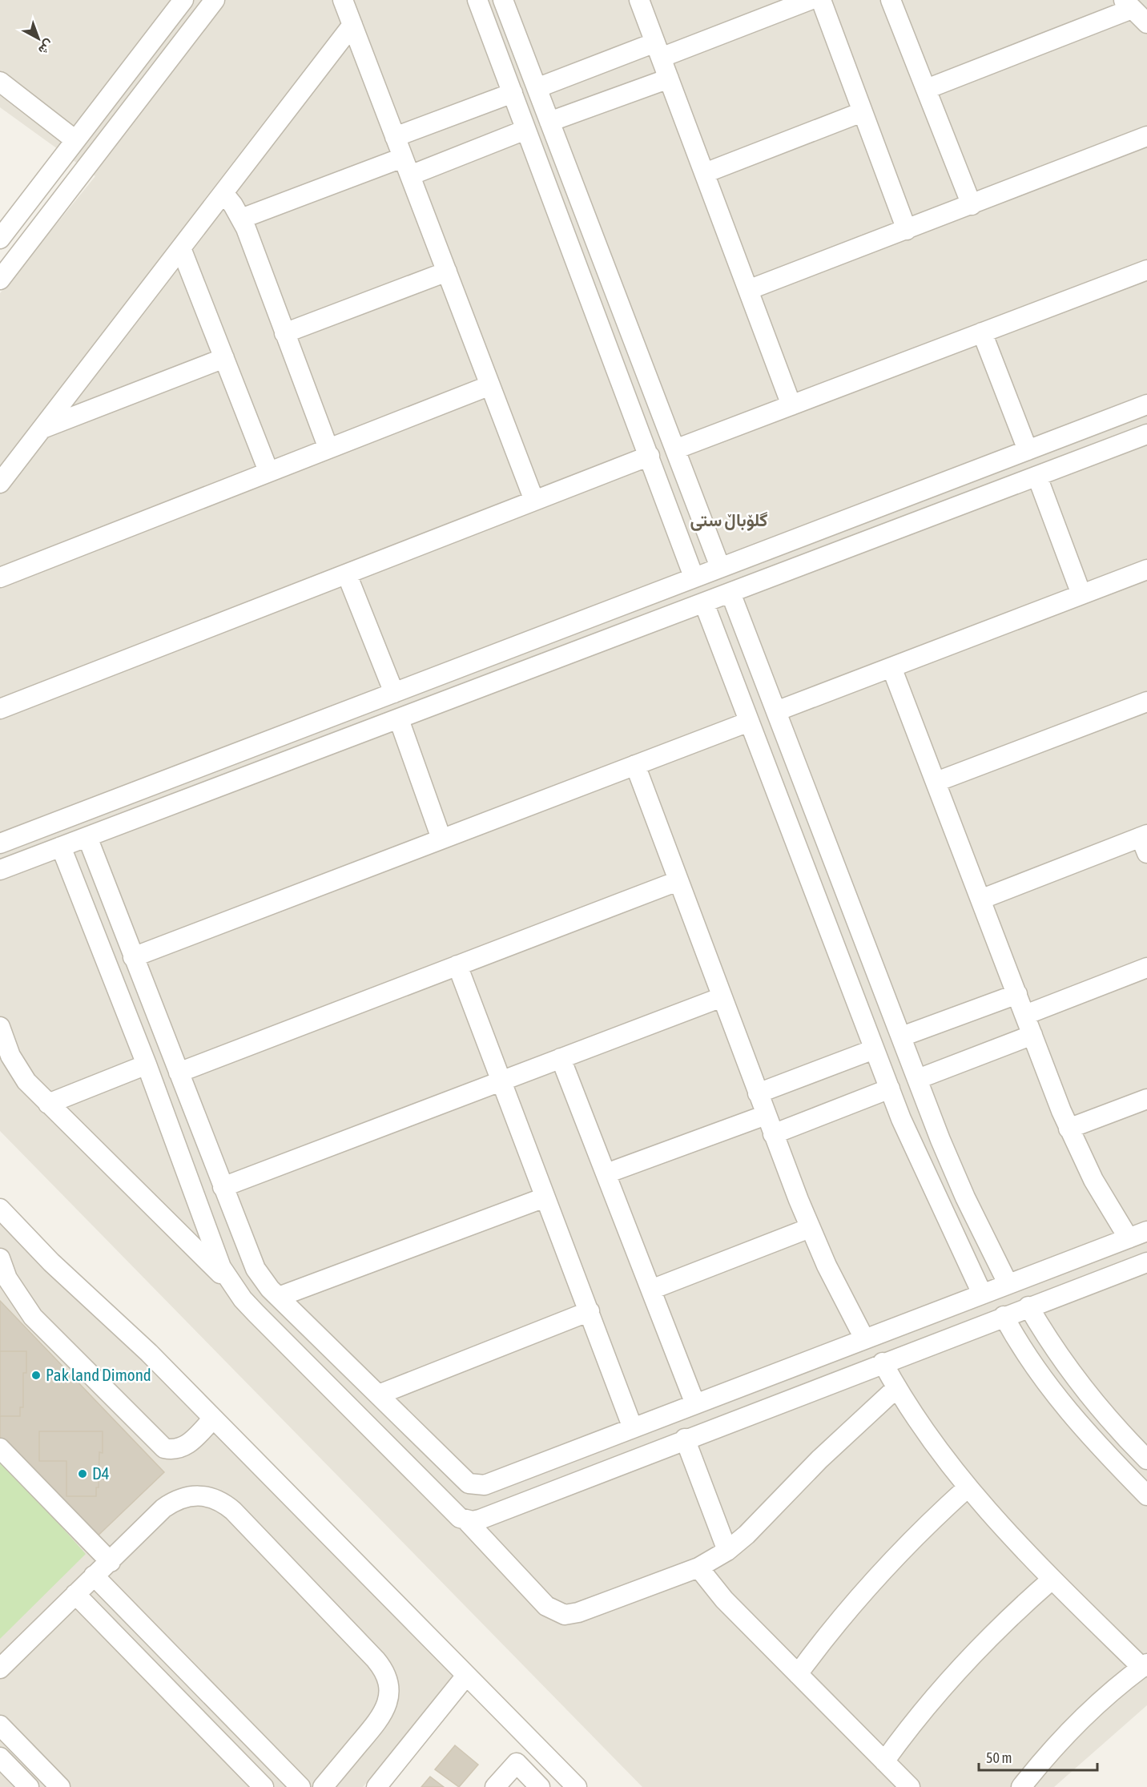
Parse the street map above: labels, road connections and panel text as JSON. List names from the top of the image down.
{
  "districts": ["گلۆباڵ ستی"],
  "places": ["Pak land Dimond", "D4"],
  "scale_bar": "50 m",
  "north": "bottom right"
}
